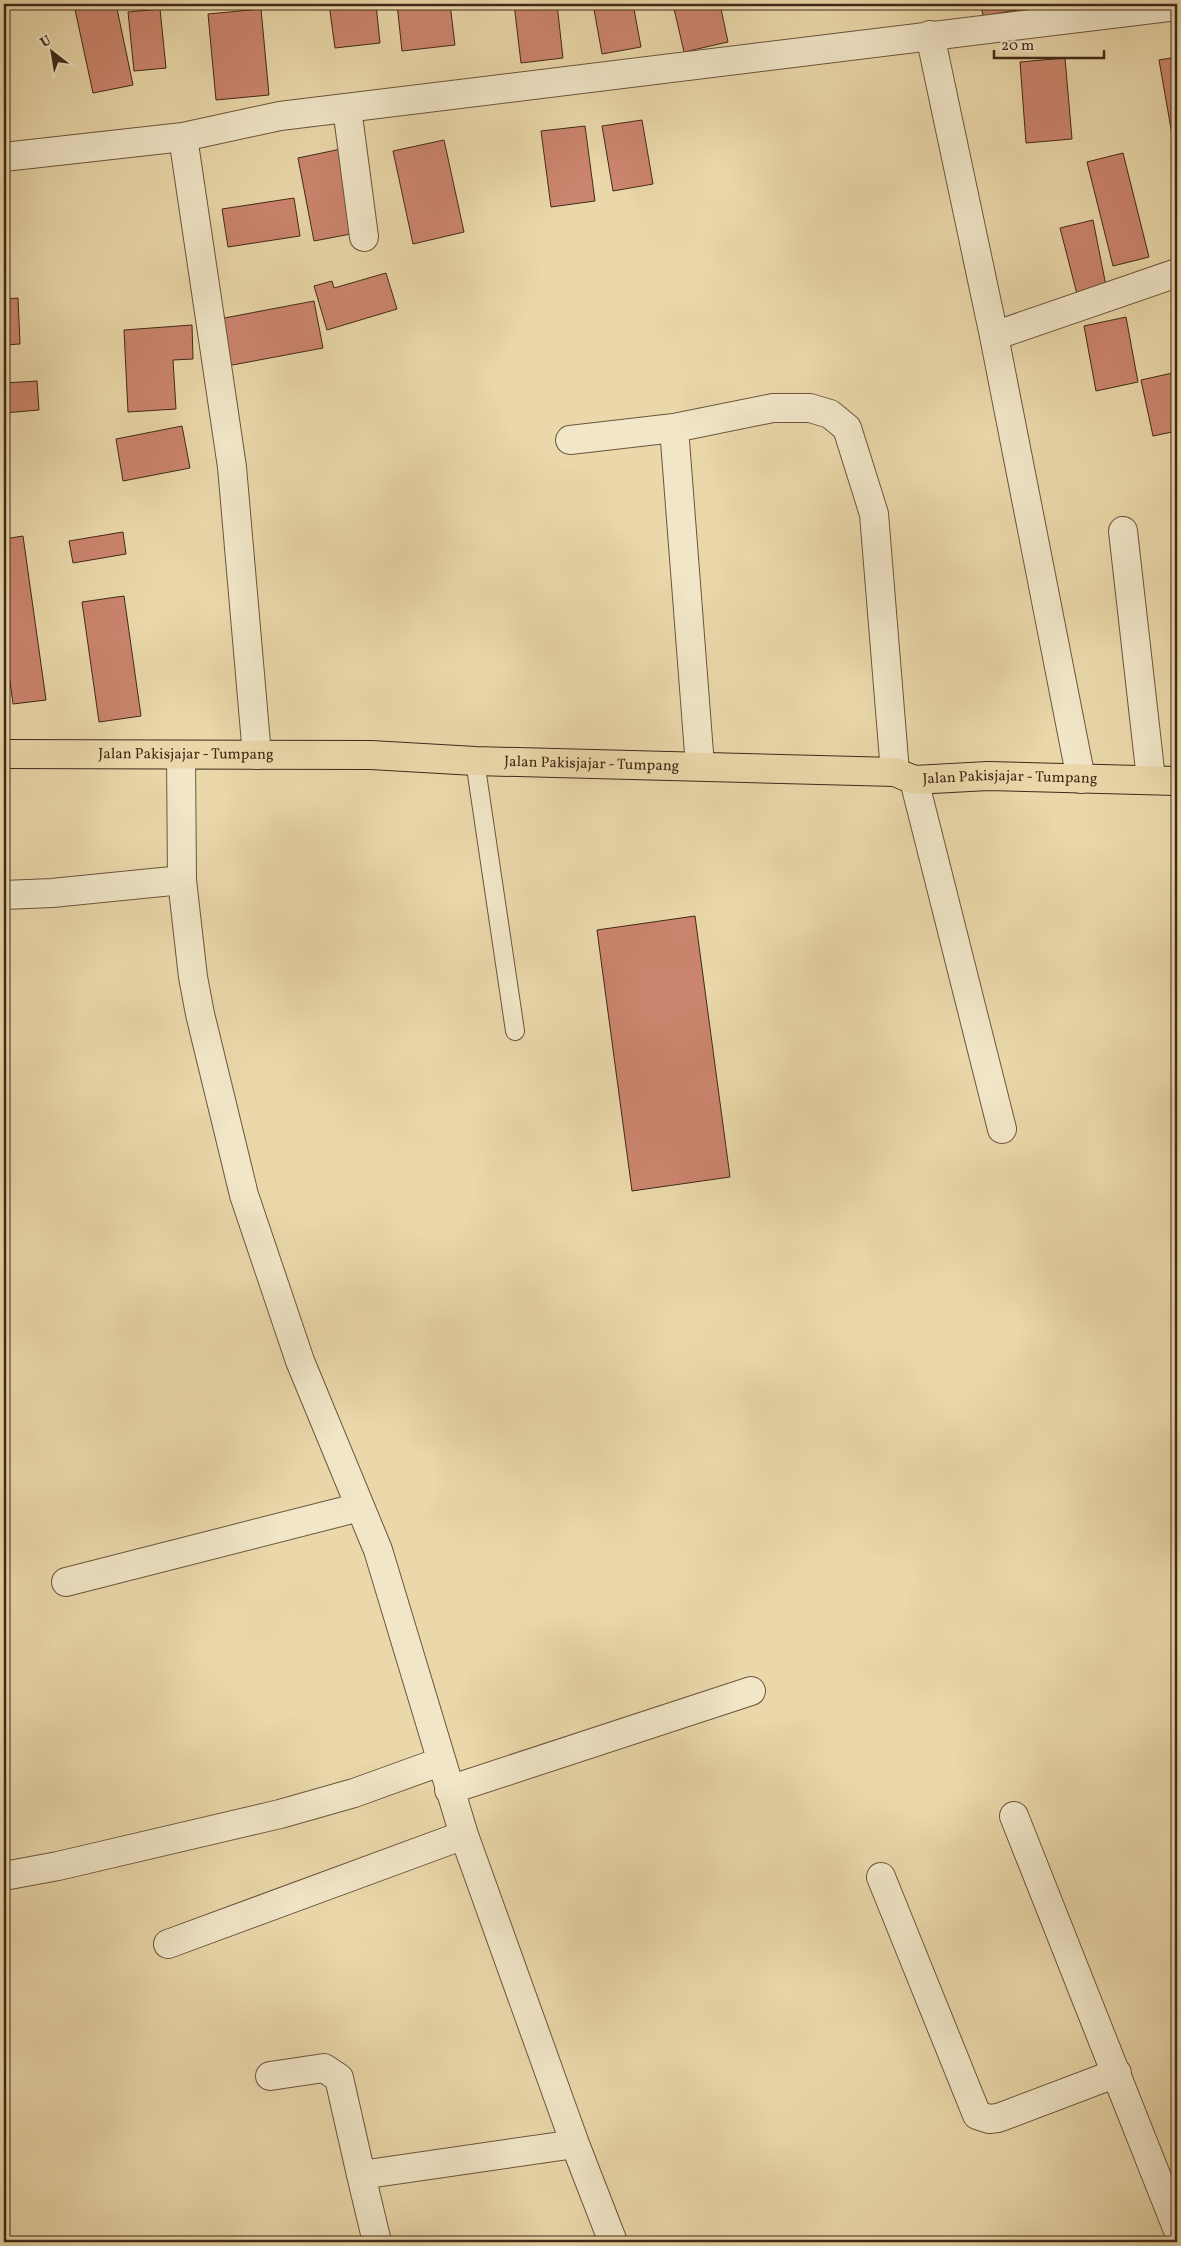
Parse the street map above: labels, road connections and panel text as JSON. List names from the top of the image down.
{
  "streets": {
    "main road": ["Jalan Pakisjajar - Tumpang"]
  },
  "scale_bar": "20 m",
  "north": "top left"
}
